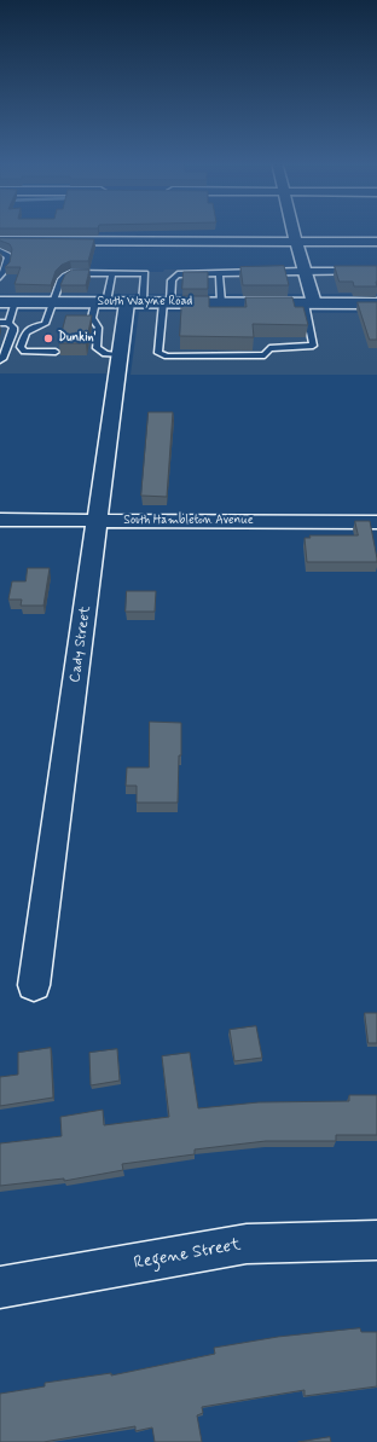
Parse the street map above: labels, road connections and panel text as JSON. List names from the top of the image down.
{
  "streets": {
    "main road": ["South Wayne Road"],
    "street": ["South Hambleton Avenue", "Cady Street", "Regene Street"]
  },
  "crossings": [
    ["South Wayne Road", "Cady Street"],
    ["South Hambleton Avenue", "Cady Street"]
  ],
  "places": ["Dunkin'"]
}
